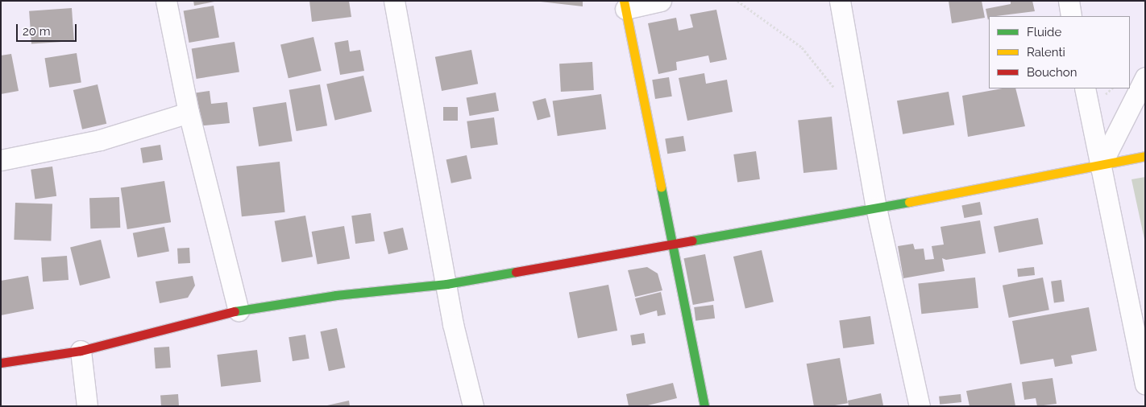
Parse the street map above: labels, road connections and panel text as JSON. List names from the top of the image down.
{
  "legend": ["Fluide", "Ralenti", "Bouchon"],
  "scale_bar": "20 m"
}
